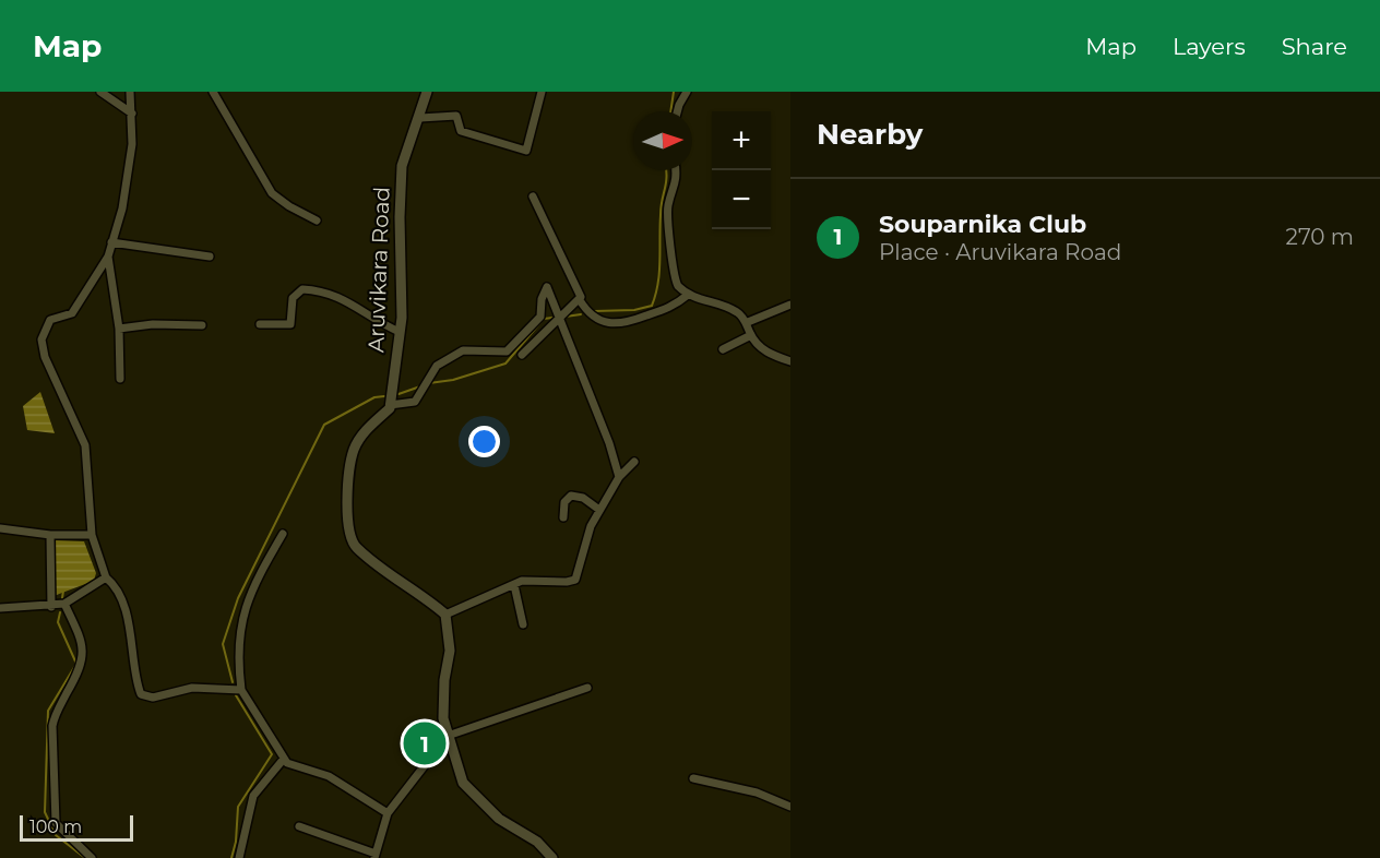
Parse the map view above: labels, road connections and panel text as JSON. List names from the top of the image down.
{
  "streets": {
    "main road": ["Aruvikara Road"]
  },
  "scale_bar": "100 m",
  "north": "right",
  "page": {
    "header": "Map",
    "nav": ["Map", "Layers", "Share"],
    "heading": "Nearby",
    "map_buttons": ["+", "−"],
    "list": [
      {
        "mark": "1",
        "name": "Souparnika Club",
        "note": "Place · Aruvikara Road",
        "value": "270 m"
      }
    ],
    "pins": "1",
    "scale": "100 m"
  }
}
